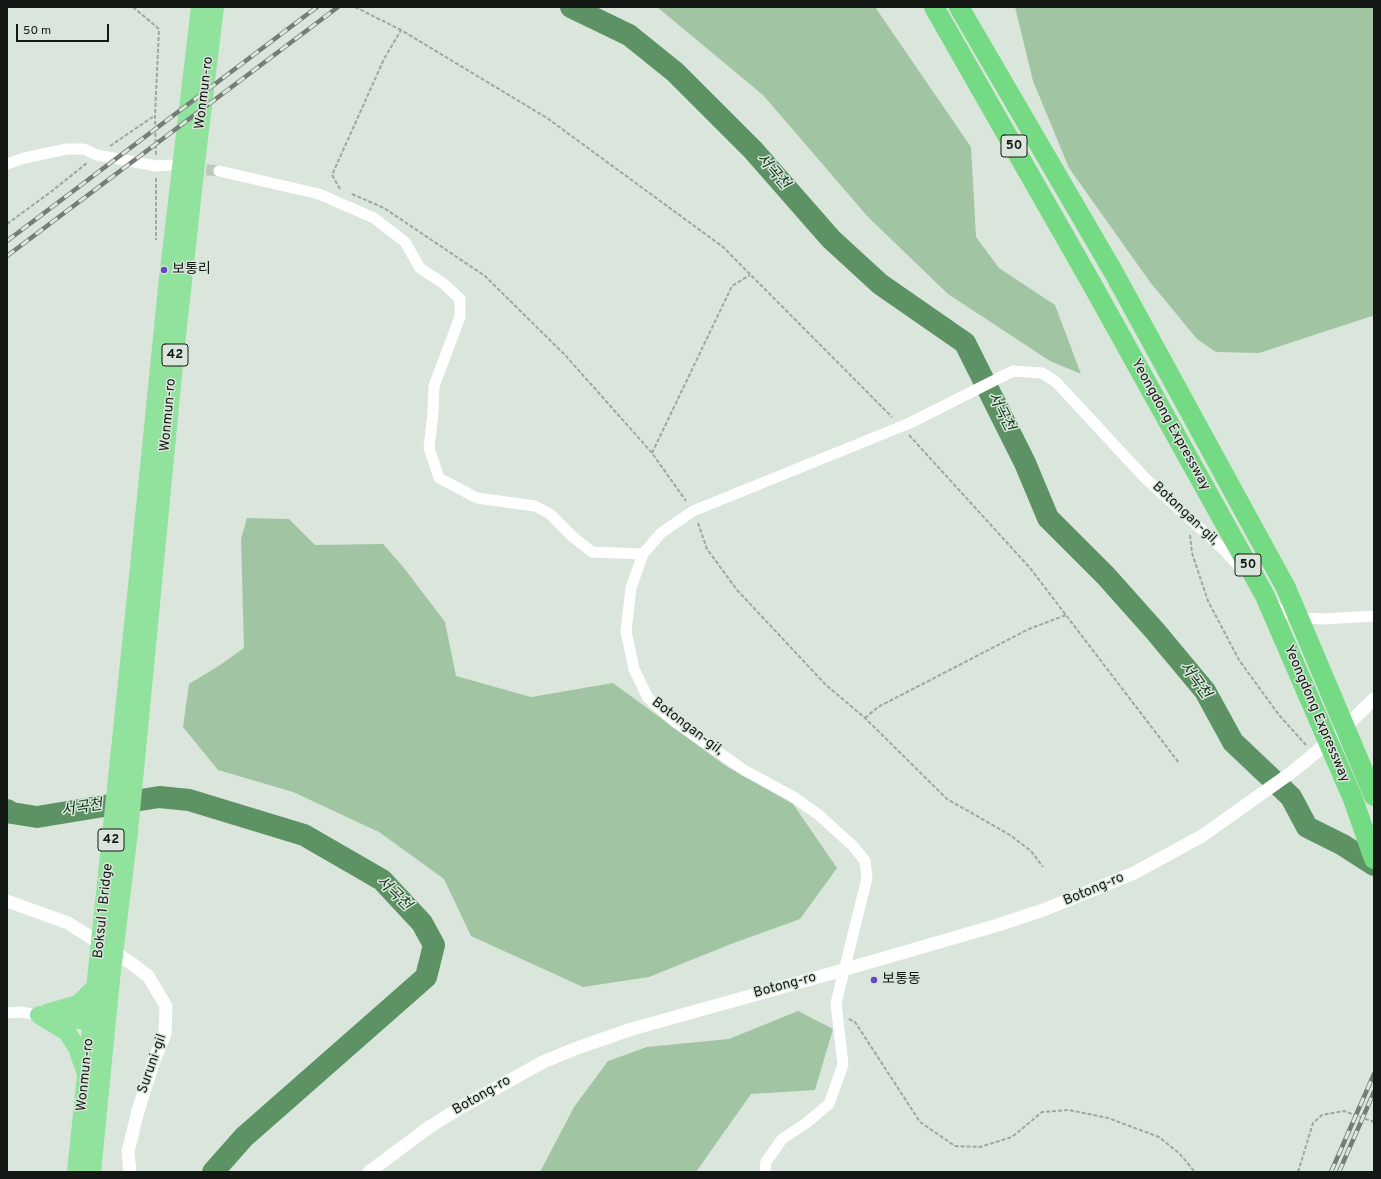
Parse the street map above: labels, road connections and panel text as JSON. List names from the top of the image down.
{
  "streets": {
    "highway": [
      "Wonmun-ro",
      "50",
      "42",
      "Yeongdong Expressway",
      "Boksul 1 Bridge"
    ],
    "street": ["Botongan-gil,", "Botong-ro", "Suruni-gil"]
  },
  "crossings": [
    ["Wonmun-ro", "Boksul 1 Bridge"]
  ],
  "water": ["서곡천"],
  "places": ["보통리", "보통동"],
  "scale_bar": "50 m"
}
